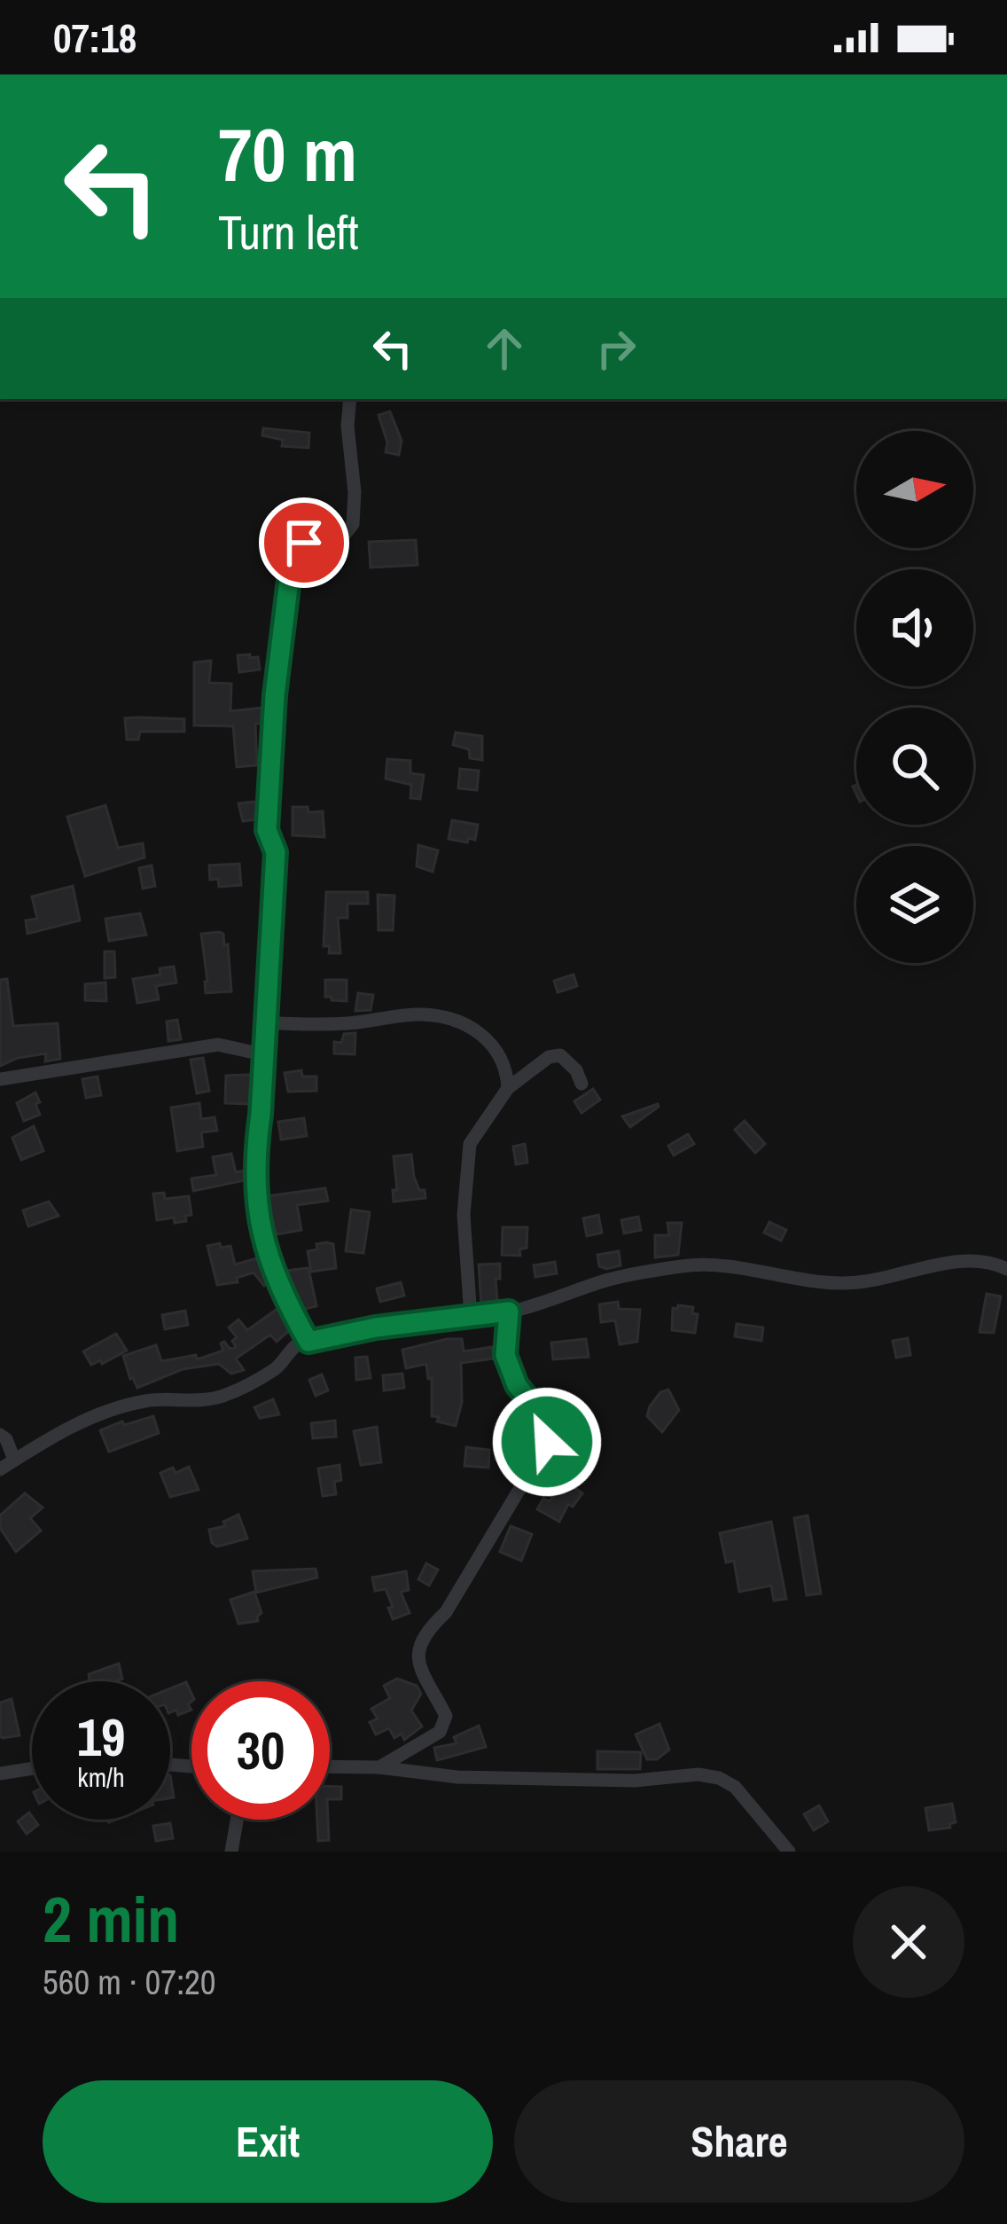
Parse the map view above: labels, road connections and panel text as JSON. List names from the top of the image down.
{
  "north": "right",
  "page": {
    "status": "07:18",
    "turn": ["70 m", "Turn left"],
    "speed": "19 km/h",
    "limit": "30",
    "heading": ["2 min", "560 m · 07:20"],
    "buttons": ["Exit", "Share"]
  }
}
